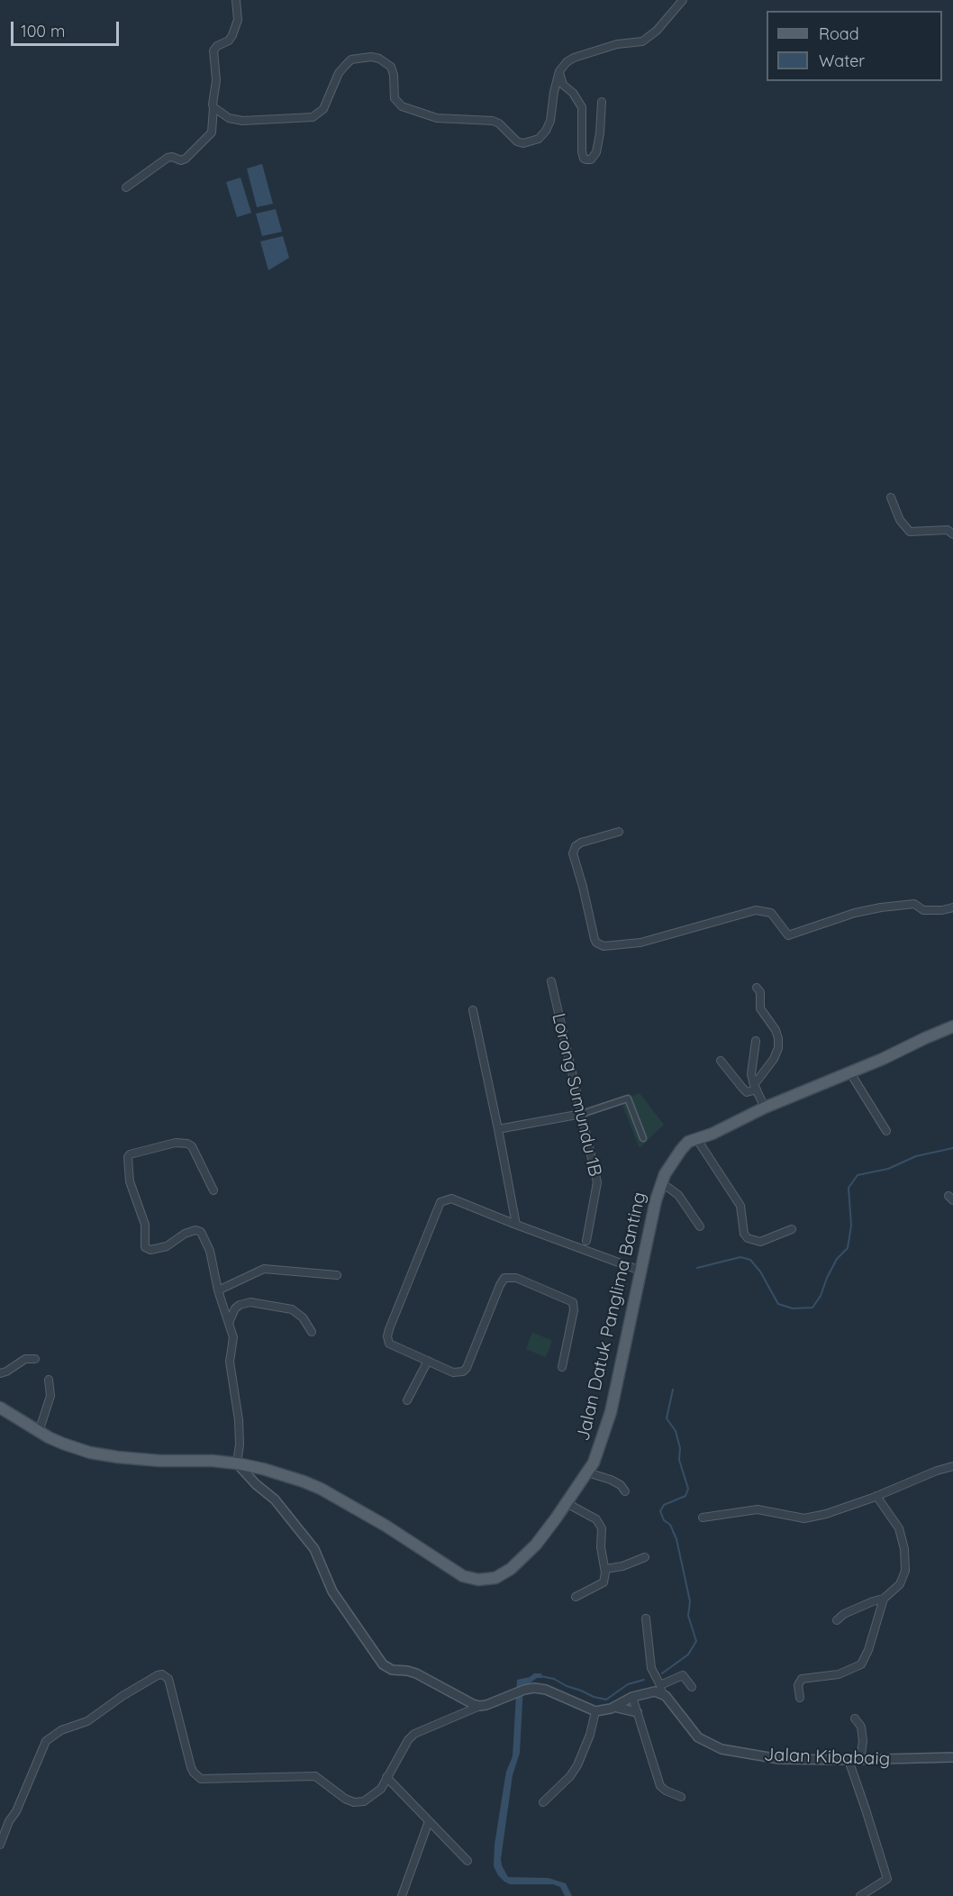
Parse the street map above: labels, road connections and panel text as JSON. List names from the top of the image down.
{
  "streets": {
    "main road": ["Jalan Datuk Panglima Banting"],
    "street": ["Lorong Sumundu 1B", "Jalan Kibabaig"]
  },
  "legend": ["Road", "Water"],
  "scale_bar": "100 m"
}
